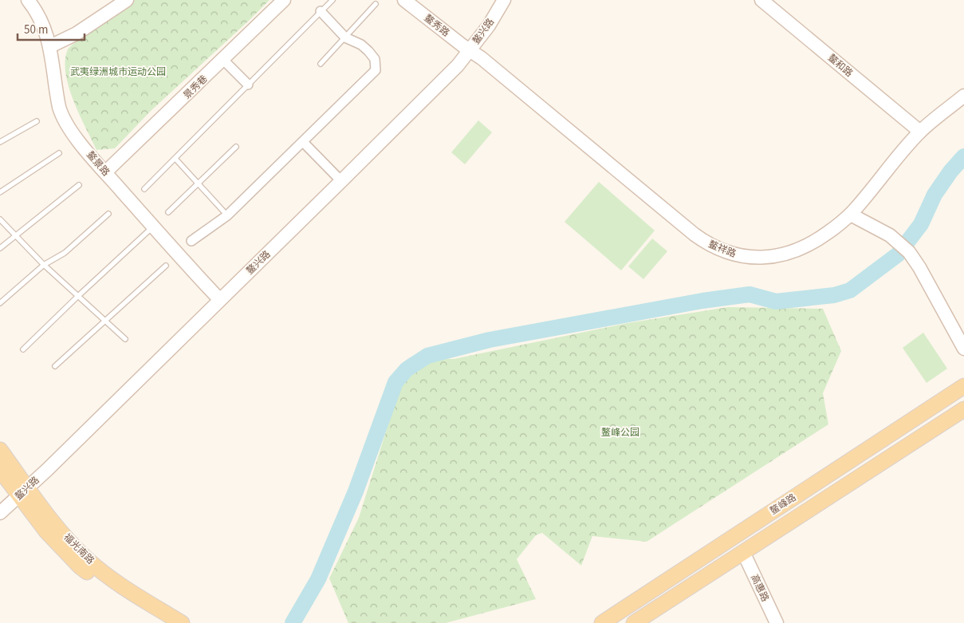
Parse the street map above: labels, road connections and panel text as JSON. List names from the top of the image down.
{
  "streets": {
    "main road": ["鳌峰路", "福光南路"],
    "street": [
      "鳌秀路",
      "鳌兴路",
      "鳌和路",
      "景秀巷",
      "鳌景路",
      "鳌祥路",
      "高惠路"
    ]
  },
  "crossings": [
    ["鳌秀路", "鳌兴路"],
    ["鳌秀路", "鳌祥路"],
    ["鳌兴路", "鳌景路"],
    ["鳌兴路", "鳌祥路"],
    ["鳌兴路", "福光南路"],
    ["鳌和路", "鳌祥路"],
    ["景秀巷", "鳌景路"],
    ["鳌峰路", "高惠路"]
  ],
  "parks": ["武夷绿洲城市运动公园", "鳌峰公园"],
  "scale_bar": "50 m"
}
